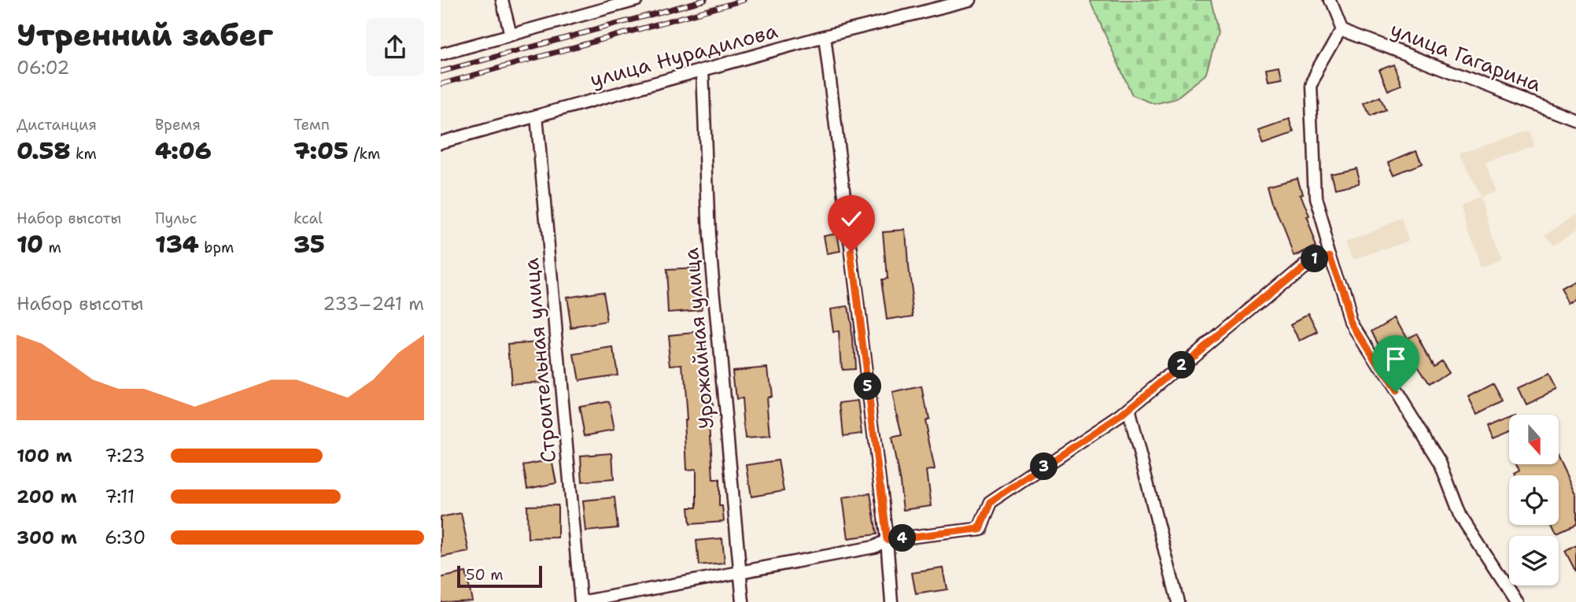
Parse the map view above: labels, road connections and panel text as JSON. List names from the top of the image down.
{
  "streets": {
    "street": [
      "улица Нурадилова",
      "улица Гагарина",
      "Урожайная улица",
      "Строительная улица"
    ]
  },
  "crossings": [
    ["улица Нурадилова", "Урожайная улица"],
    ["улица Нурадилова", "Строительная улица"]
  ],
  "scale_bar": "50 m",
  "north": "bottom",
  "page": {
    "heading": ["Утренний забег", "06:02"],
    "stats": [
      ["Дистанция", "0.58 km"],
      ["Время", "4:06"],
      ["Темп", "7:05 /km"],
      ["Набор высоты", "10 m"],
      ["Пульс", "134 bpm"],
      ["kcal", "35"]
    ],
    "pins": [
      "1",
      "2",
      "5",
      "3",
      "4"
    ],
    "chart": ["Набор высоты", "233–241 m"],
    "list": [
      {
        "name": "100 m",
        "note": "7:23"
      },
      {
        "name": "200 m",
        "note": "7:11"
      },
      {
        "name": "300 m",
        "note": "6:30"
      }
    ],
    "scale": "50 m"
  }
}
